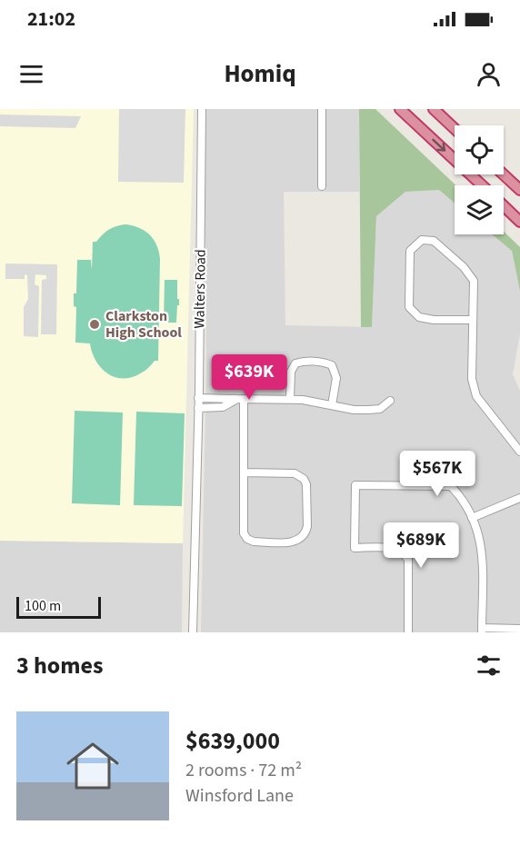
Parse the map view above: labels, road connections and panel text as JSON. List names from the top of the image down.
{
  "streets": {
    "street": ["Walters Road"]
  },
  "places": ["Clarkston High School"],
  "scale_bar": "100 m",
  "page": {
    "status": "21:02",
    "header": "Homiq",
    "price": ["$639K", "$567K", "$689K"],
    "scale": "100 m",
    "heading": "3 homes",
    "list": [
      {
        "name": "$639,000",
        "note": "2 rooms · 72 m² · Winsford Lane"
      }
    ]
  }
}
